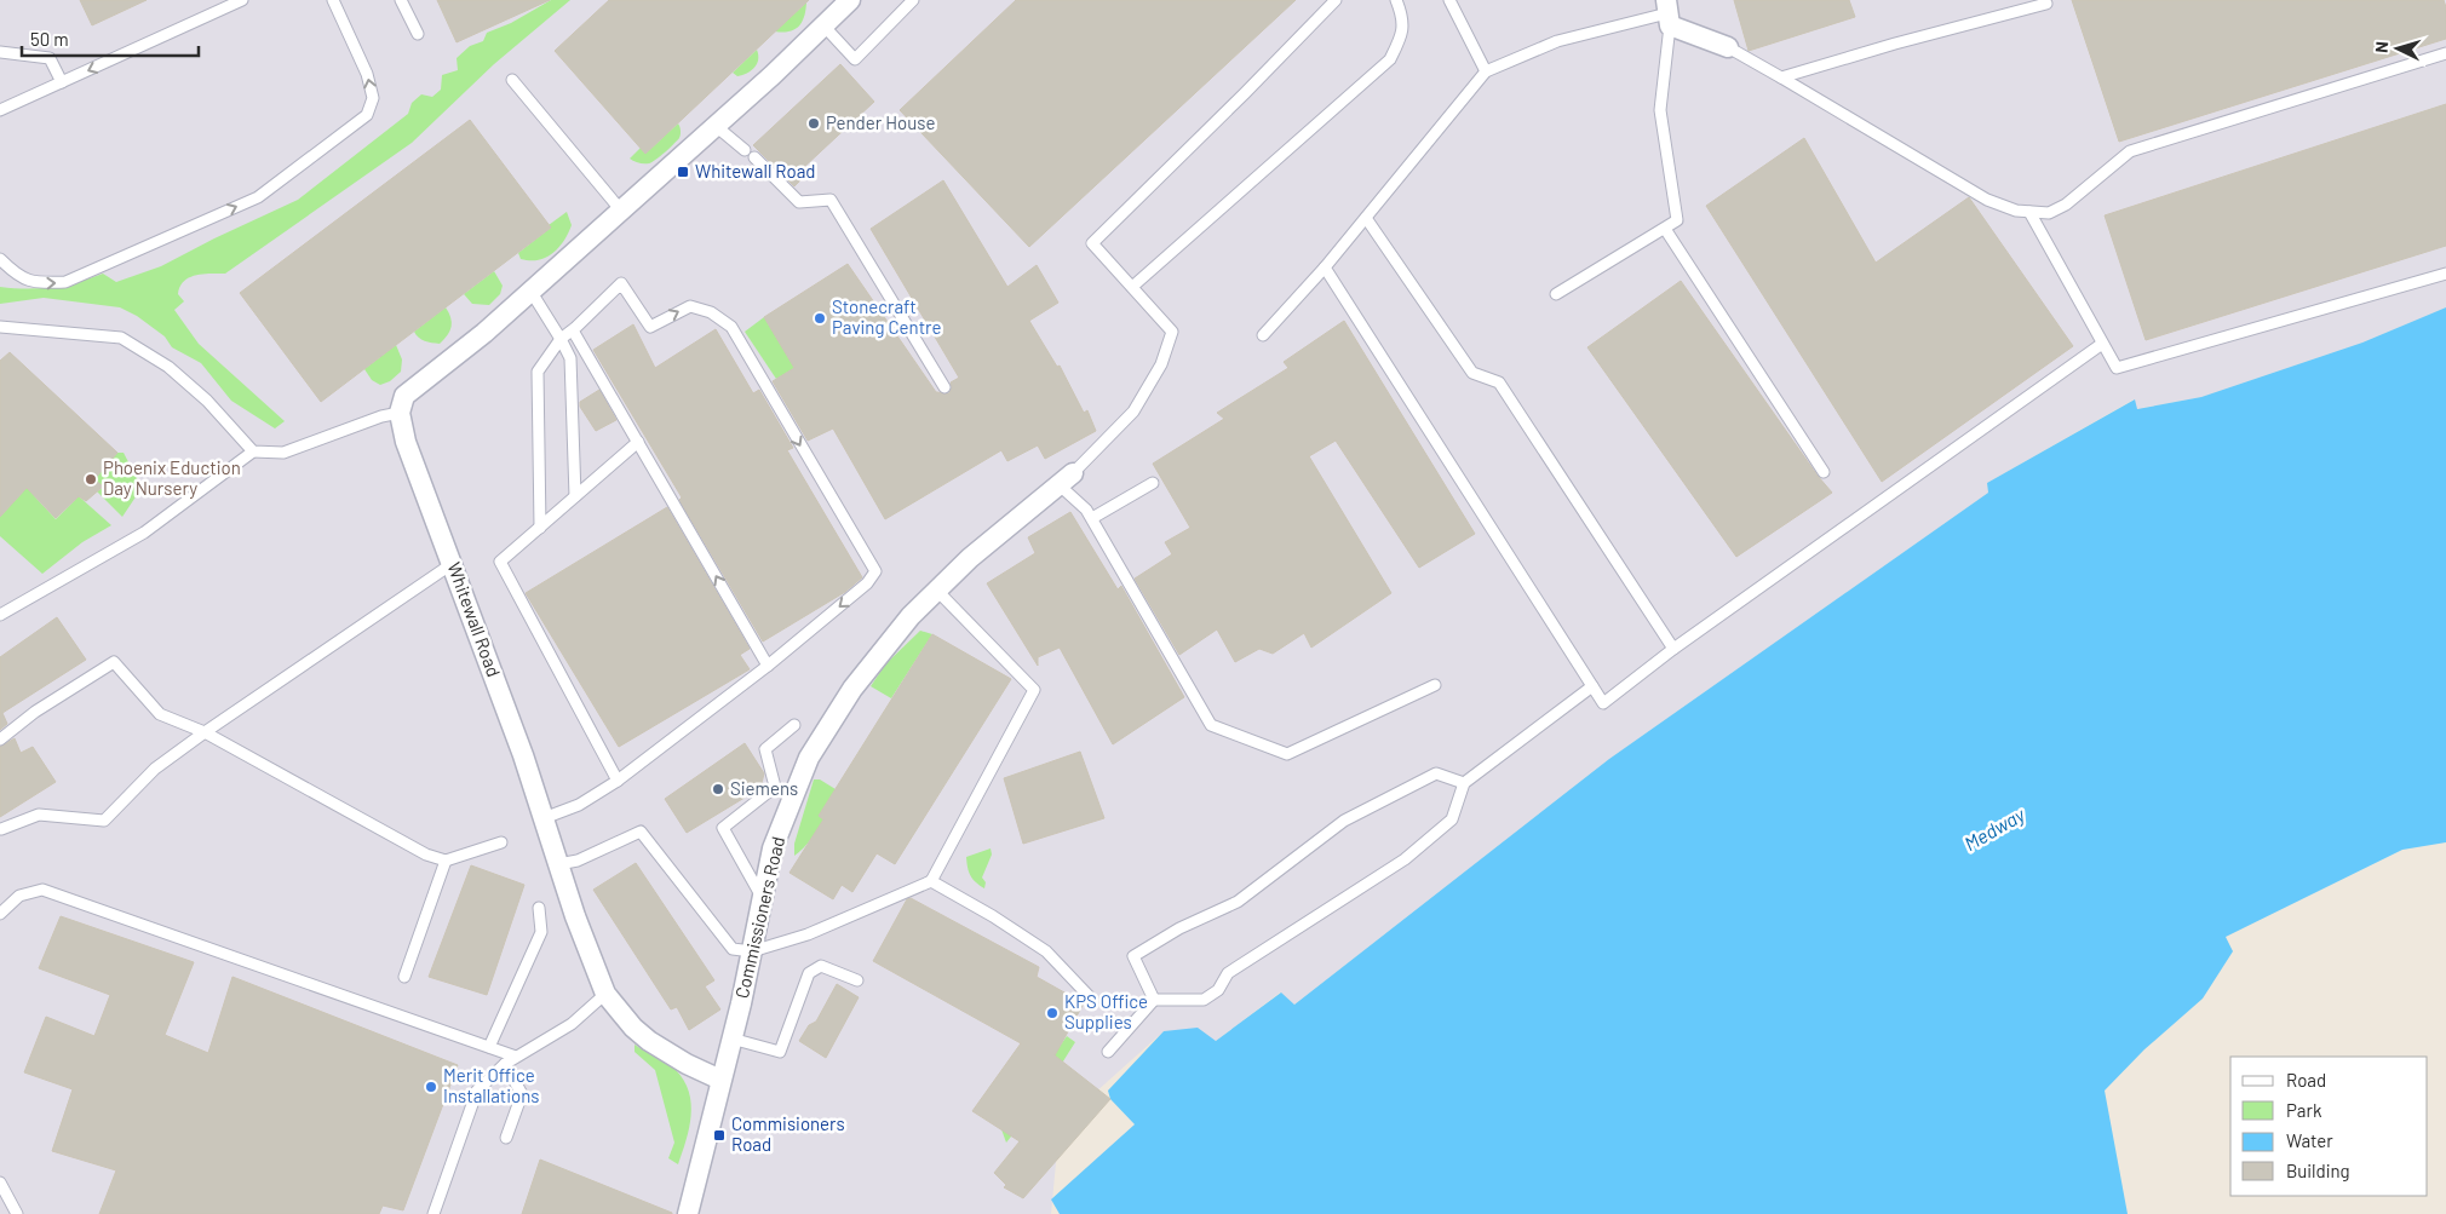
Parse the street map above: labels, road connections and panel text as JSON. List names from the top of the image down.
{
  "streets": {
    "street": ["Whitewall Road", "Commissioners Road"]
  },
  "crossings": [
    ["Whitewall Road", "Commissioners Road"]
  ],
  "water": ["Medway"],
  "places": {
    "other": [
      "Pender House",
      "Stonecraft Paving Centre",
      "Phoenix Eduction Day Nursery",
      "Siemens",
      "KPS Office Supplies",
      "Merit Office Installations"
    ],
    "transit": ["Whitewall Road", "Commisioners Road"]
  },
  "legend": [
    "Road",
    "Park",
    "Water",
    "Building"
  ],
  "scale_bar": "50 m",
  "north": "left"
}
